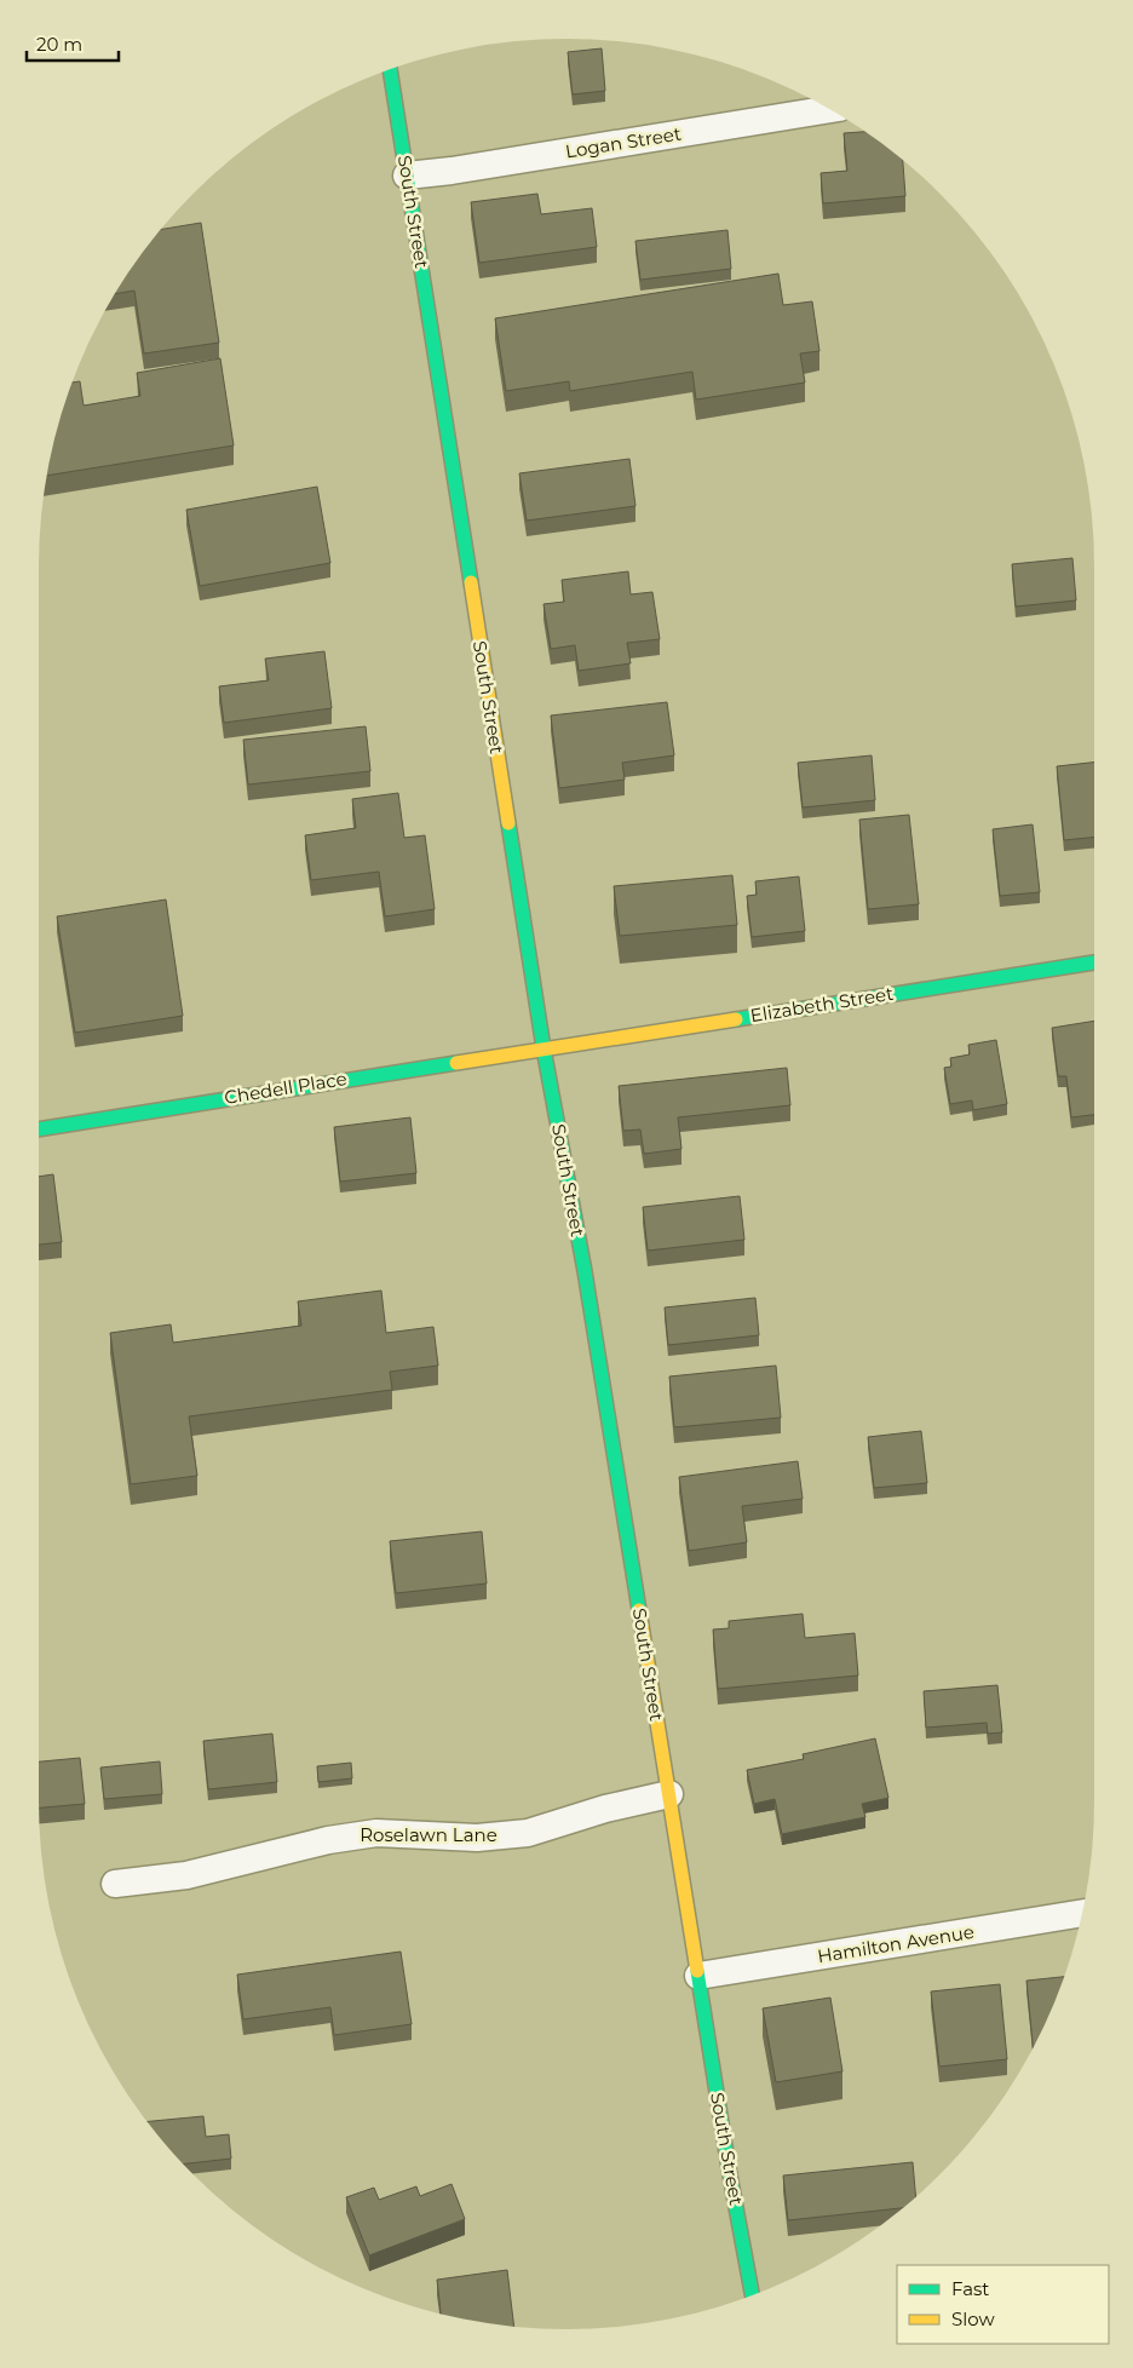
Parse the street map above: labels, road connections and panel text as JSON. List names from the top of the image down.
{
  "streets": {
    "main road": ["South Street", "Elizabeth Street", "Chedell Place"],
    "street": ["Logan Street", "Roselawn Lane", "Hamilton Avenue"]
  },
  "crossings": [
    ["Logan Street", "South Street"],
    ["South Street", "Elizabeth Street"],
    ["South Street", "Chedell Place"],
    ["South Street", "Roselawn Lane"],
    ["South Street", "Hamilton Avenue"],
    ["Elizabeth Street", "Chedell Place"]
  ],
  "legend": ["Fast", "Slow"],
  "scale_bar": "20 m"
}
